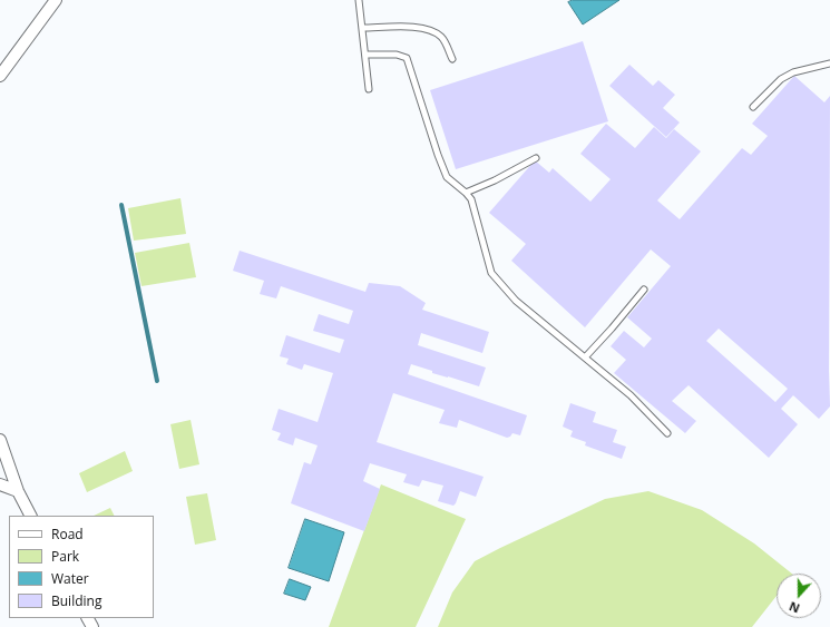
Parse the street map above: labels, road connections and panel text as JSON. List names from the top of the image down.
{
  "legend": [
    "Road",
    "Park",
    "Water",
    "Building"
  ],
  "north": "bottom"
}
